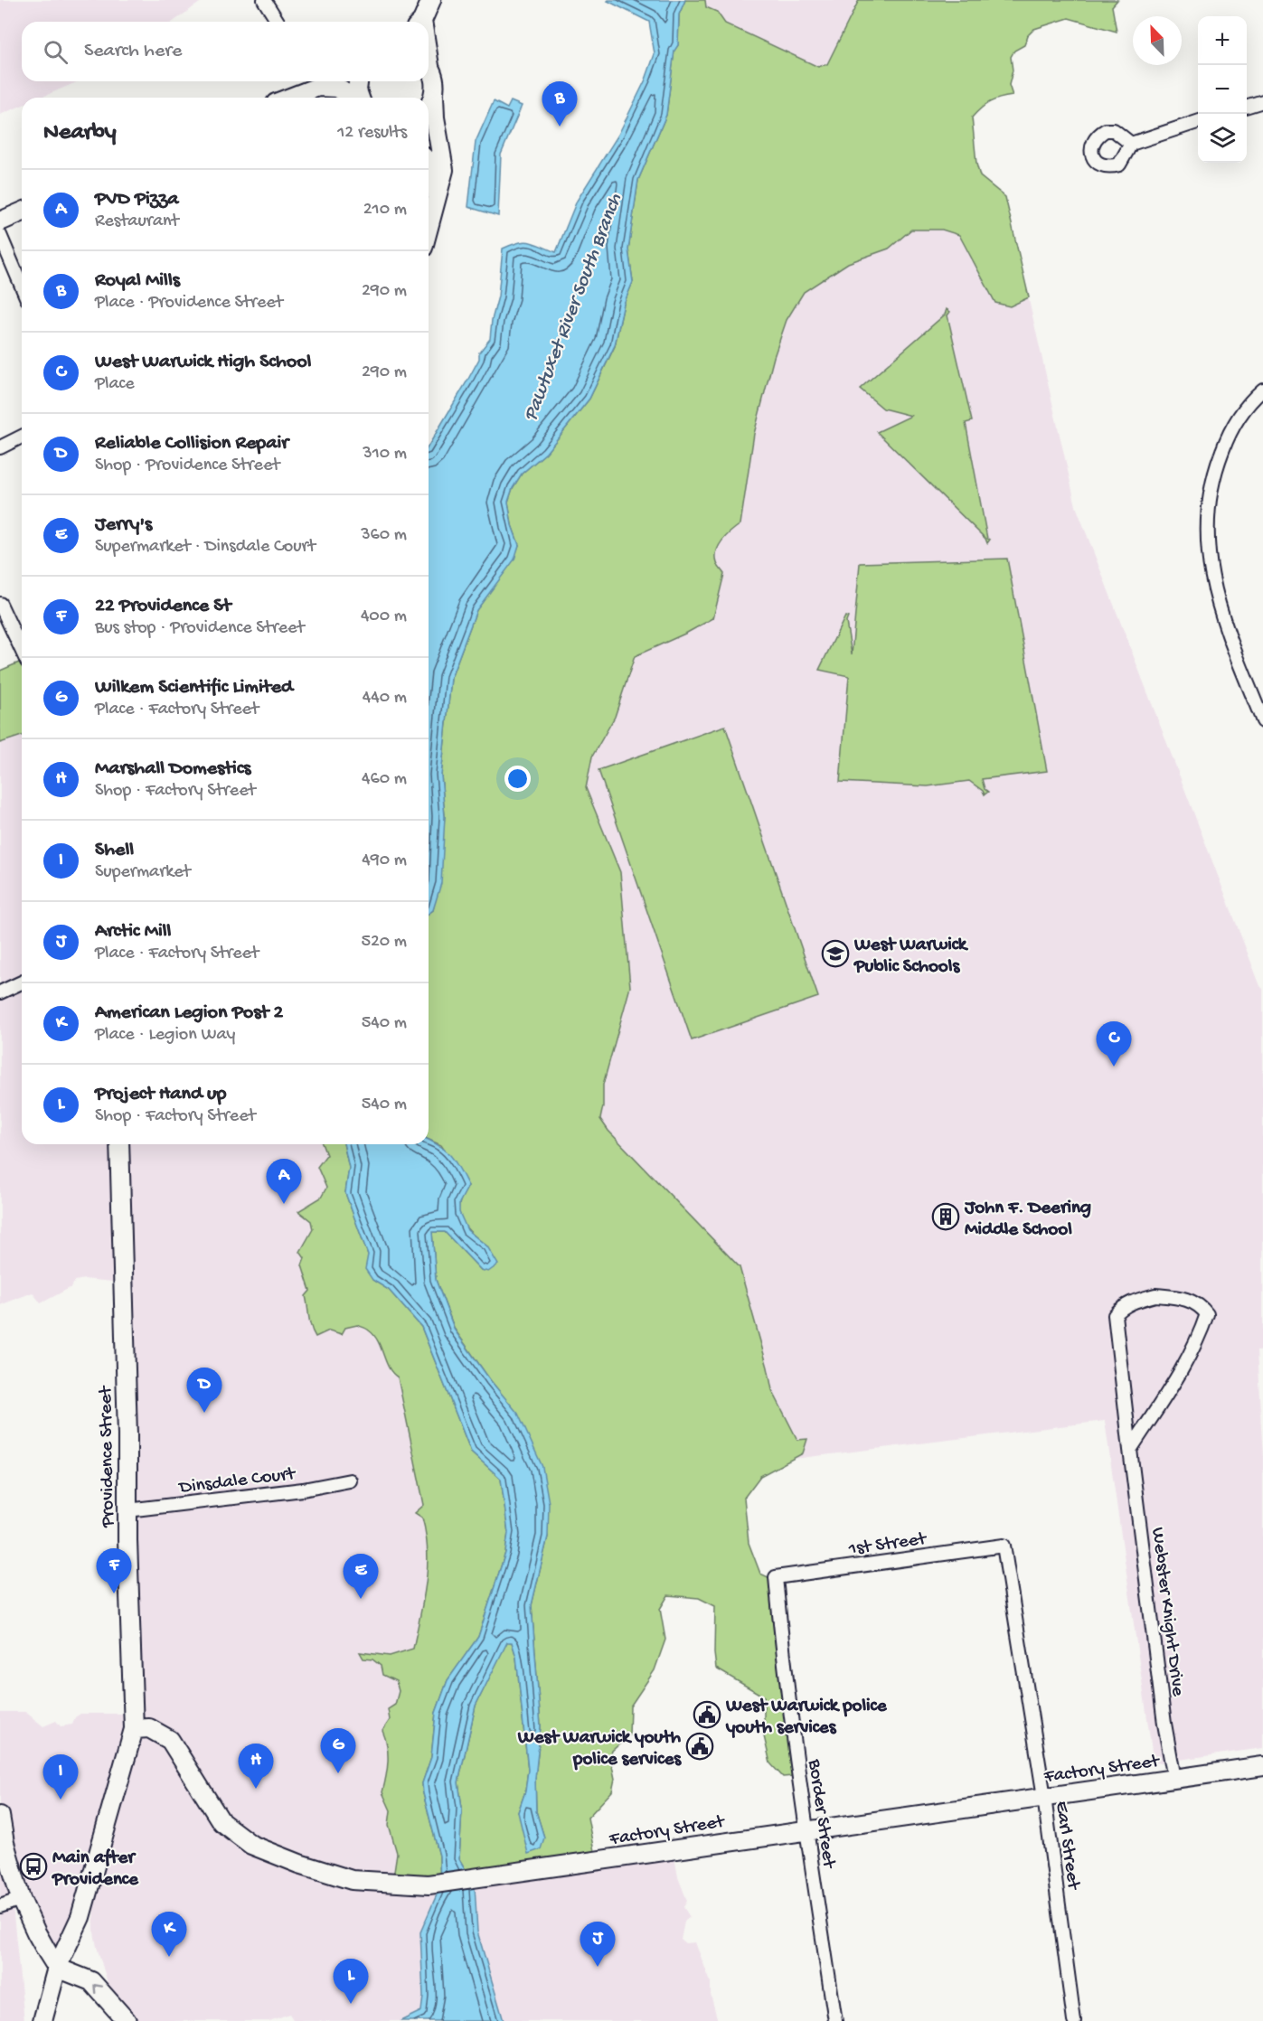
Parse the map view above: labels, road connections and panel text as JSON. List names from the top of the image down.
{
  "streets": {
    "main road": ["Providence Street", "Factory Street"],
    "street": [
      "Dinsdale Court",
      "1st Street",
      "Webster Knight Drive",
      "Border Street",
      "Earl Street"
    ]
  },
  "crossings": [
    ["Providence Street", "Dinsdale Court"],
    ["Providence Street", "Factory Street"],
    ["1st Street", "Border Street"],
    ["1st Street", "Earl Street"],
    ["Webster Knight Drive", "Factory Street"],
    ["Factory Street", "Border Street"],
    ["Factory Street", "Earl Street"]
  ],
  "water": ["Pawtuxet River South Branch"],
  "places": {
    "school or university": ["West Warwick Public Schools"],
    "building": ["John F. Deering Middle School"],
    "public building": ["West Warwick police youth services", "West Warwick youth police services"],
    "bus stop": ["Main after Providence"]
  },
  "north": "top left",
  "page": {
    "map_buttons": ["+", "−"],
    "search": "Search here",
    "pins": [
      "B",
      "C",
      "A",
      "D",
      "F",
      "E",
      "G",
      "H",
      "I",
      "K",
      "J",
      "L"
    ],
    "heading": ["Nearby", "12 results"],
    "list": [
      {
        "mark": "A",
        "name": "PVD Pizza",
        "note": "Restaurant",
        "value": "210 m"
      },
      {
        "mark": "B",
        "name": "Royal Mills",
        "note": "Place · Providence Street",
        "value": "290 m"
      },
      {
        "mark": "C",
        "name": "West Warwick High School",
        "note": "Place",
        "value": "290 m"
      },
      {
        "mark": "D",
        "name": "Reliable Collision Repair",
        "note": "Shop · Providence Street",
        "value": "310 m"
      },
      {
        "mark": "E",
        "name": "Jerry's",
        "note": "Supermarket · Dinsdale Court",
        "value": "360 m"
      },
      {
        "mark": "F",
        "name": "22 Providence St",
        "note": "Bus stop · Providence Street",
        "value": "400 m"
      },
      {
        "mark": "G",
        "name": "Wilkem Scientific Limited",
        "note": "Place · Factory Street",
        "value": "440 m"
      },
      {
        "mark": "H",
        "name": "Marshall Domestics",
        "note": "Shop · Factory Street",
        "value": "460 m"
      },
      {
        "mark": "I",
        "name": "Shell",
        "note": "Supermarket",
        "value": "490 m"
      },
      {
        "mark": "J",
        "name": "Arctic Mill",
        "note": "Place · Factory Street",
        "value": "520 m"
      },
      {
        "mark": "K",
        "name": "American Legion Post 2",
        "note": "Place · Legion Way",
        "value": "540 m"
      },
      {
        "mark": "L",
        "name": "Project Hand up",
        "note": "Shop · Factory Street",
        "value": "540 m"
      }
    ]
  }
}
